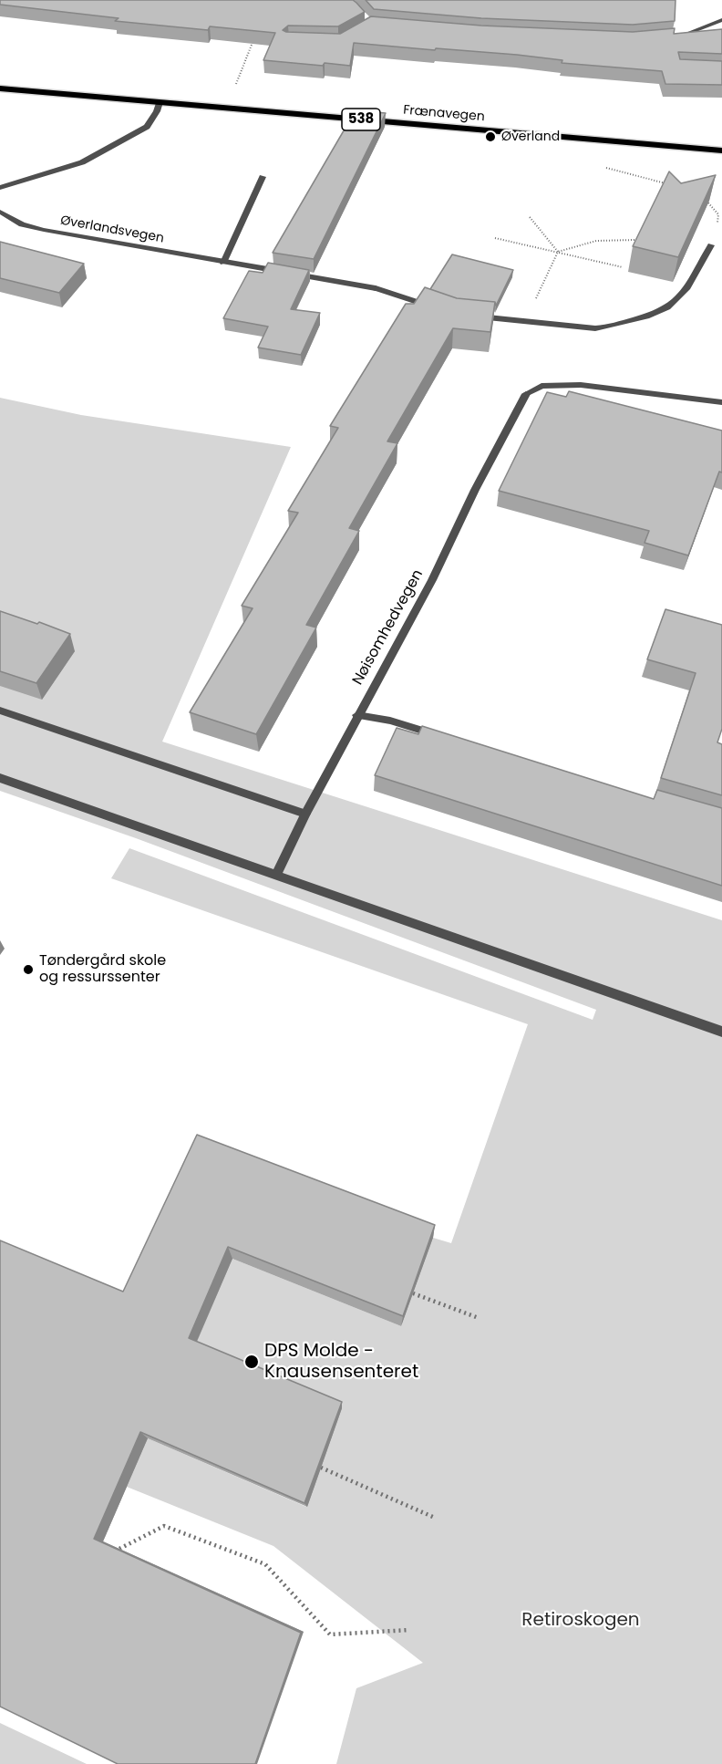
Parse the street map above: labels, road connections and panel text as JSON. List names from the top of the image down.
{
  "streets": {
    "main road": ["Frænavegen", "538"],
    "street": ["Øverlandsvegen", "Nøisomhedvegen"]
  },
  "parks": ["Retiroskogen"],
  "places": ["Øverland", "Tøndergård skole og ressurssenter", "DPS Molde - Knausensenteret"]
}
